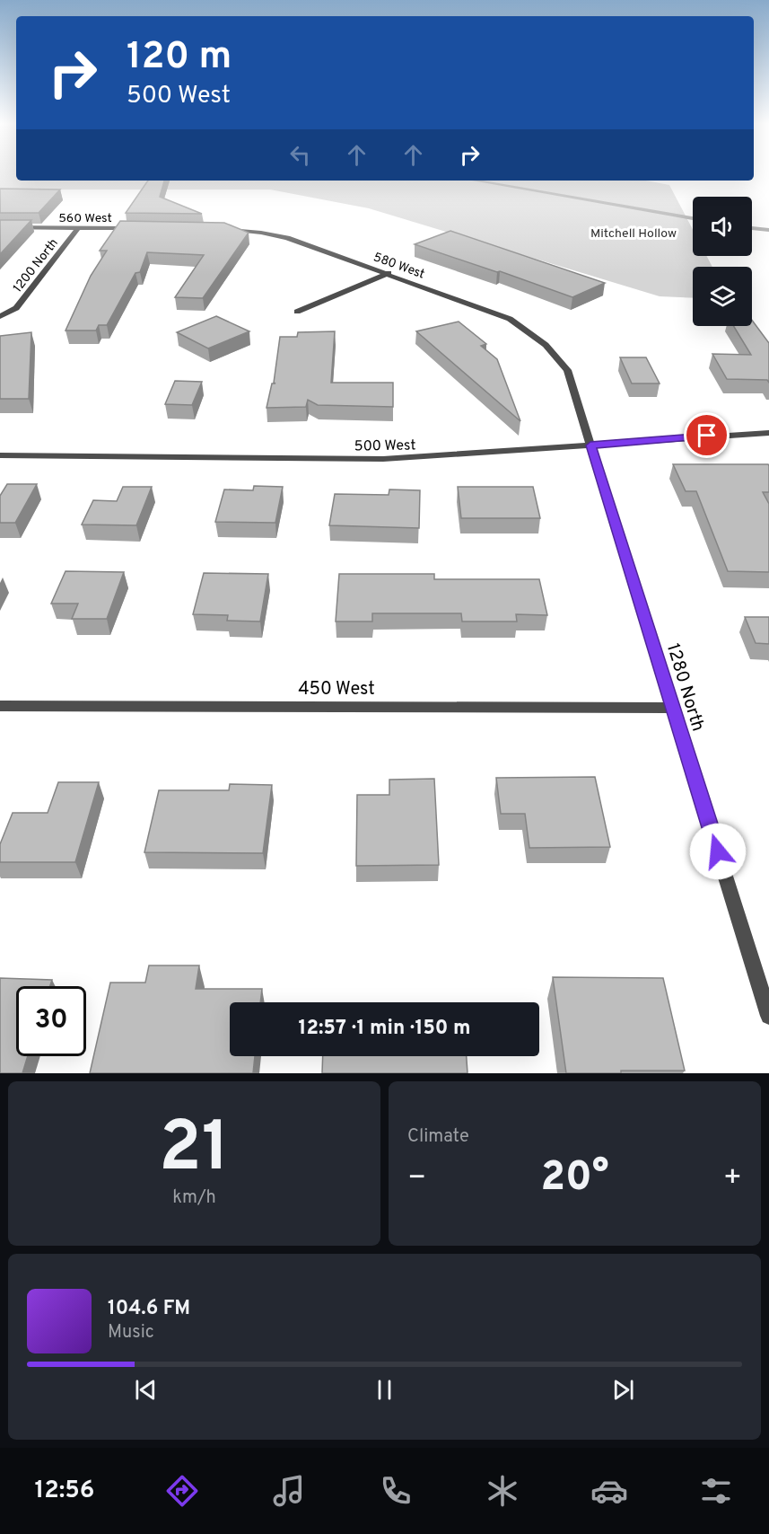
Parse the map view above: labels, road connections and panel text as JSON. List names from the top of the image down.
{
  "streets": {
    "street": [
      "560 West",
      "1200 North",
      "580 West",
      "500 West",
      "1280 North",
      "450 West"
    ]
  },
  "crossings": [
    ["560 West", "1200 North"],
    ["580 West", "1280 North"],
    ["500 West", "1280 North"],
    ["1280 North", "450 West"]
  ],
  "parks": ["Mitchell Hollow"],
  "page": {
    "turn": ["120 m", "500 West"],
    "limit": "30",
    "trip": "12:57 · 1 min · 150 m",
    "tile": [
      ["21", "km/h"],
      "Climate"
    ],
    "heat": ["−", "20°", "+"],
    "song": ["104.6 FM", "Music"],
    "tabs": "12:56"
  }
}
